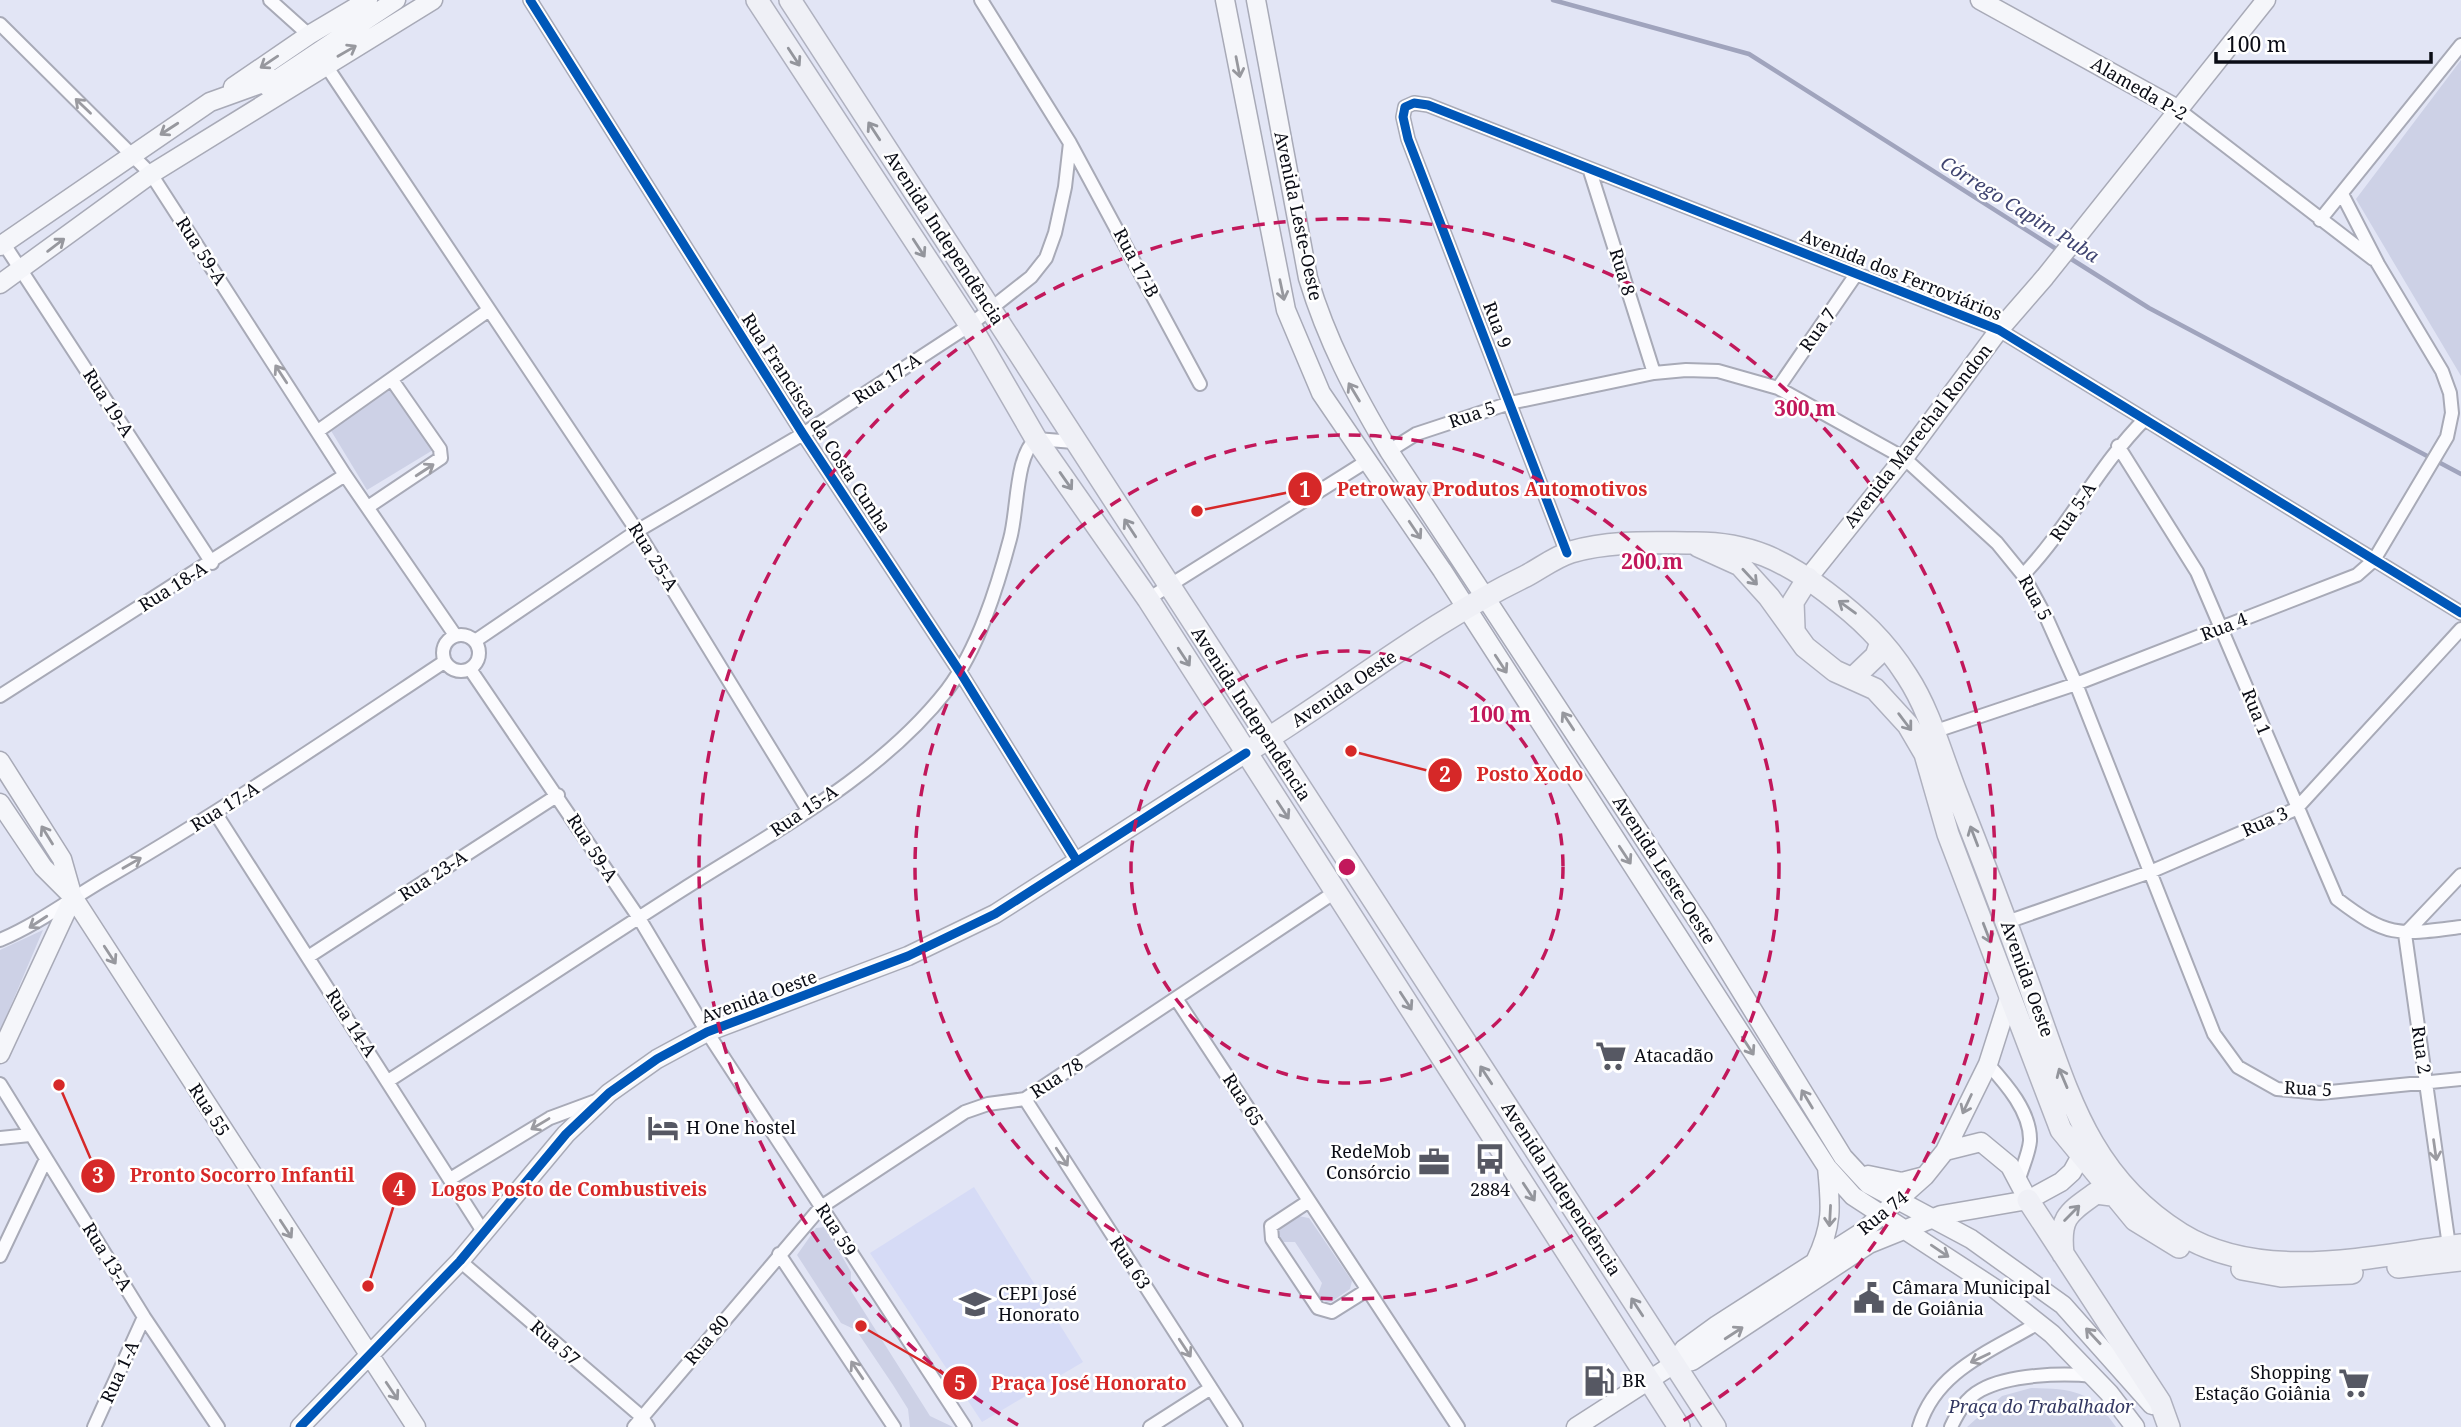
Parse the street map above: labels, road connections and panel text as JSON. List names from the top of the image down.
{
  "streets": {
    "main road": [
      "Alameda P-2",
      "Avenida Leste-Oeste",
      "Avenida Independência",
      "Avenida Marechal Rondon",
      "Avenida Oeste",
      "Rua 55",
      "Rua 74"
    ],
    "street": [
      "Rua 59-A",
      "Rua 17-B",
      "Rua 8",
      "Avenida dos Ferroviários",
      "Rua 9",
      "Rua 7",
      "Rua 17-A",
      "Rua 19-A",
      "Rua 5",
      "Rua Francisca da Costa Cunha",
      "Rua 5-A",
      "Rua 25-A",
      "Rua 18-A",
      "Rua 4",
      "Rua 1",
      "Rua 15-A",
      "Rua 3",
      "Rua 23-A",
      "Rua 14-A",
      "Rua 2",
      "Rua 78",
      "Rua 65",
      "Rua 59",
      "Rua 13-A",
      "Rua 63",
      "Rua 80",
      "Rua 57",
      "Rua 1-A"
    ]
  },
  "crossings": [
    ["Alameda P-2", "Avenida Marechal Rondon"],
    ["Alameda P-2", "Rua 4"],
    ["Avenida Leste-Oeste", "Rua 5"],
    ["Avenida Leste-Oeste", "Avenida Oeste"],
    ["Avenida Leste-Oeste", "Rua 74"],
    ["Avenida Independência", "Rua 17-A"],
    ["Avenida Independência", "Avenida Oeste"],
    ["Avenida Independência", "Rua 15-A"],
    ["Avenida Independência", "Rua 78"],
    ["Avenida Independência", "Rua 74"],
    ["Rua 59-A", "Rua 17-A"],
    ["Rua 59-A", "Rua 18-A"],
    ["Rua 59-A", "Avenida Oeste"],
    ["Rua 59-A", "Rua 15-A"],
    ["Rua 59-A", "Rua 23-A"],
    ["Rua 59-A", "Rua 59"],
    ["Rua 17-B", "Rua 17-A"],
    ["Rua 8", "Avenida dos Ferroviários"],
    ["Rua 8", "Rua 5"],
    ["Avenida dos Ferroviários", "Rua 9"],
    ["Avenida dos Ferroviários", "Rua 7"],
    ["Avenida dos Ferroviários", "Avenida Marechal Rondon"],
    ["Avenida dos Ferroviários", "Rua 4"],
    ["Rua 9", "Rua 5"],
    ["Rua 9", "Avenida Oeste"],
    ["Rua 7", "Rua 5"],
    ["Rua 17-A", "Rua Francisca da Costa Cunha"],
    ["Rua 17-A", "Rua 25-A"],
    ["Rua 17-A", "Rua 14-A"],
    ["Rua 17-A", "Rua 55"],
    ["Rua 19-A", "Rua 18-A"],
    ["Rua 5", "Avenida Marechal Rondon"],
    ["Rua 5", "Rua 5-A"],
    ["Rua 5", "Rua 4"],
    ["Rua 5", "Rua 3"],
    ["Rua 5", "Rua 2"],
    ["Rua Francisca da Costa Cunha", "Avenida Oeste"],
    ["Rua Francisca da Costa Cunha", "Rua 15-A"],
    ["Avenida Marechal Rondon", "Avenida Oeste"],
    ["Rua 5-A", "Rua 1"],
    ["Rua 25-A", "Rua 15-A"],
    ["Rua 4", "Avenida Oeste"],
    ["Rua 4", "Rua 1"],
    ["Avenida Oeste", "Rua 3"],
    ["Avenida Oeste", "Rua 14-A"],
    ["Avenida Oeste", "Rua 2"],
    ["Avenida Oeste", "Rua 55"],
    ["Avenida Oeste", "Rua 74"],
    ["Avenida Oeste", "Rua 59"],
    ["Avenida Oeste", "Rua 57"],
    ["Rua 1", "Rua 3"],
    ["Rua 1", "Rua 2"],
    ["Rua 15-A", "Rua 14-A"],
    ["Rua 23-A", "Rua 14-A"],
    ["Rua 78", "Rua 65"],
    ["Rua 78", "Rua 59"],
    ["Rua 78", "Rua 63"],
    ["Rua 78", "Rua 80"],
    ["Rua 13-A", "Rua 1-A"],
    ["Rua 80", "Rua 57"]
  ],
  "one_way": [
    "Rua 59-A",
    "Rua 2",
    "Rua 55",
    "Rua 63"
  ],
  "water": ["Córrego Capim Puba"],
  "parks": ["Praça do Trabalhador"],
  "places": {
    "other": [
      "Petroway Produtos Automotivos",
      "Posto Xodo",
      "Pronto Socorro Infantil",
      "Logos Posto de Combustiveis",
      "Praça José Honorato"
    ],
    "supermarket": ["Atacadão", "Shopping Estação Goiânia"],
    "hotel": ["H One hostel"],
    "bus stop": ["2884"],
    "office": ["RedeMob Consórcio"],
    "public building": ["Câmara Municipal de Goiânia"],
    "school or university": ["CEPI José Honorato"],
    "fuel station": ["BR"]
  },
  "scale_bar": "100 m",
  "rings": ["300 m", "200 m", "100 m"]
}
